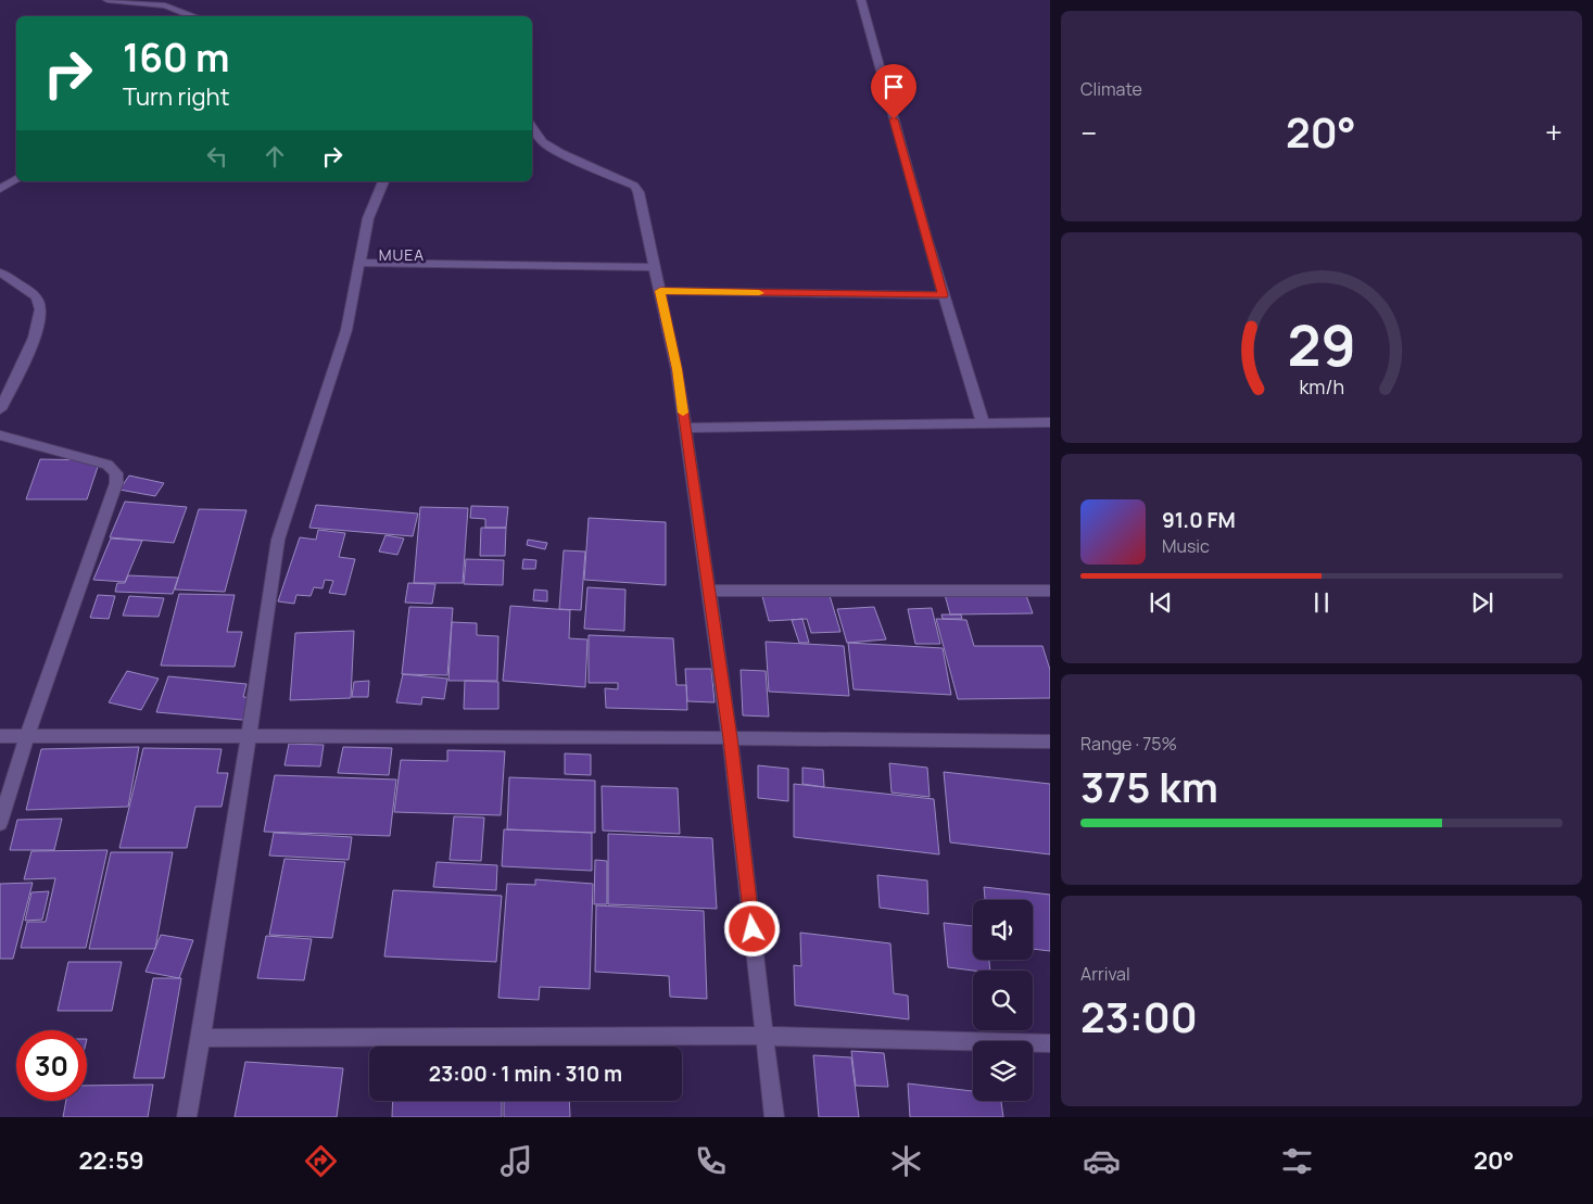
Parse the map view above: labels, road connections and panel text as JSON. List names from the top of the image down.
{
  "districts": ["MUEA"],
  "page": {
    "tile": [
      "Climate",
      ["Range · 75%", "375 km"],
      ["Arrival", "23:00"]
    ],
    "turn": ["160 m", "Turn right"],
    "heat": ["−", "20°", "+"],
    "song": ["91.0 FM", "Music"],
    "limit": "30",
    "trip": "23:00 · 1 min · 310 m",
    "tabs": ["22:59", "20°"],
    "gauge": ["29", "km/h"]
  }
}
